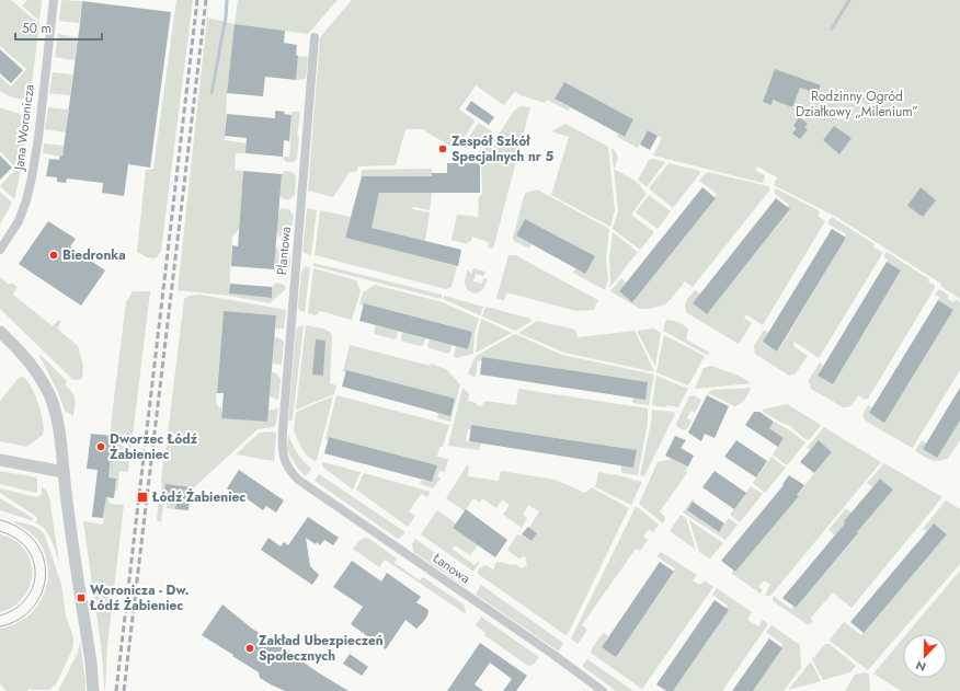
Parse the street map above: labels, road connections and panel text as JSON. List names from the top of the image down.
{
  "streets": {
    "street": ["Jana Woronicza", "Plantowa", "Łanowa"]
  },
  "crossings": [
    ["Plantowa", "Łanowa"]
  ],
  "parks": ["Rodzinny Ogród Działkowy „Milenium”"],
  "places": {
    "other": [
      "Zespół Szkół Specjalnych nr 5",
      "Biedronka",
      "Dworzec Łódź Żabieniec",
      "Zakład Ubezpieczeń Społecznych"
    ],
    "transit": ["Łódź Żabieniec", "Woronicza - Dw. Łódź Żabieniec"]
  },
  "scale_bar": "50 m",
  "north": "bottom"
}
